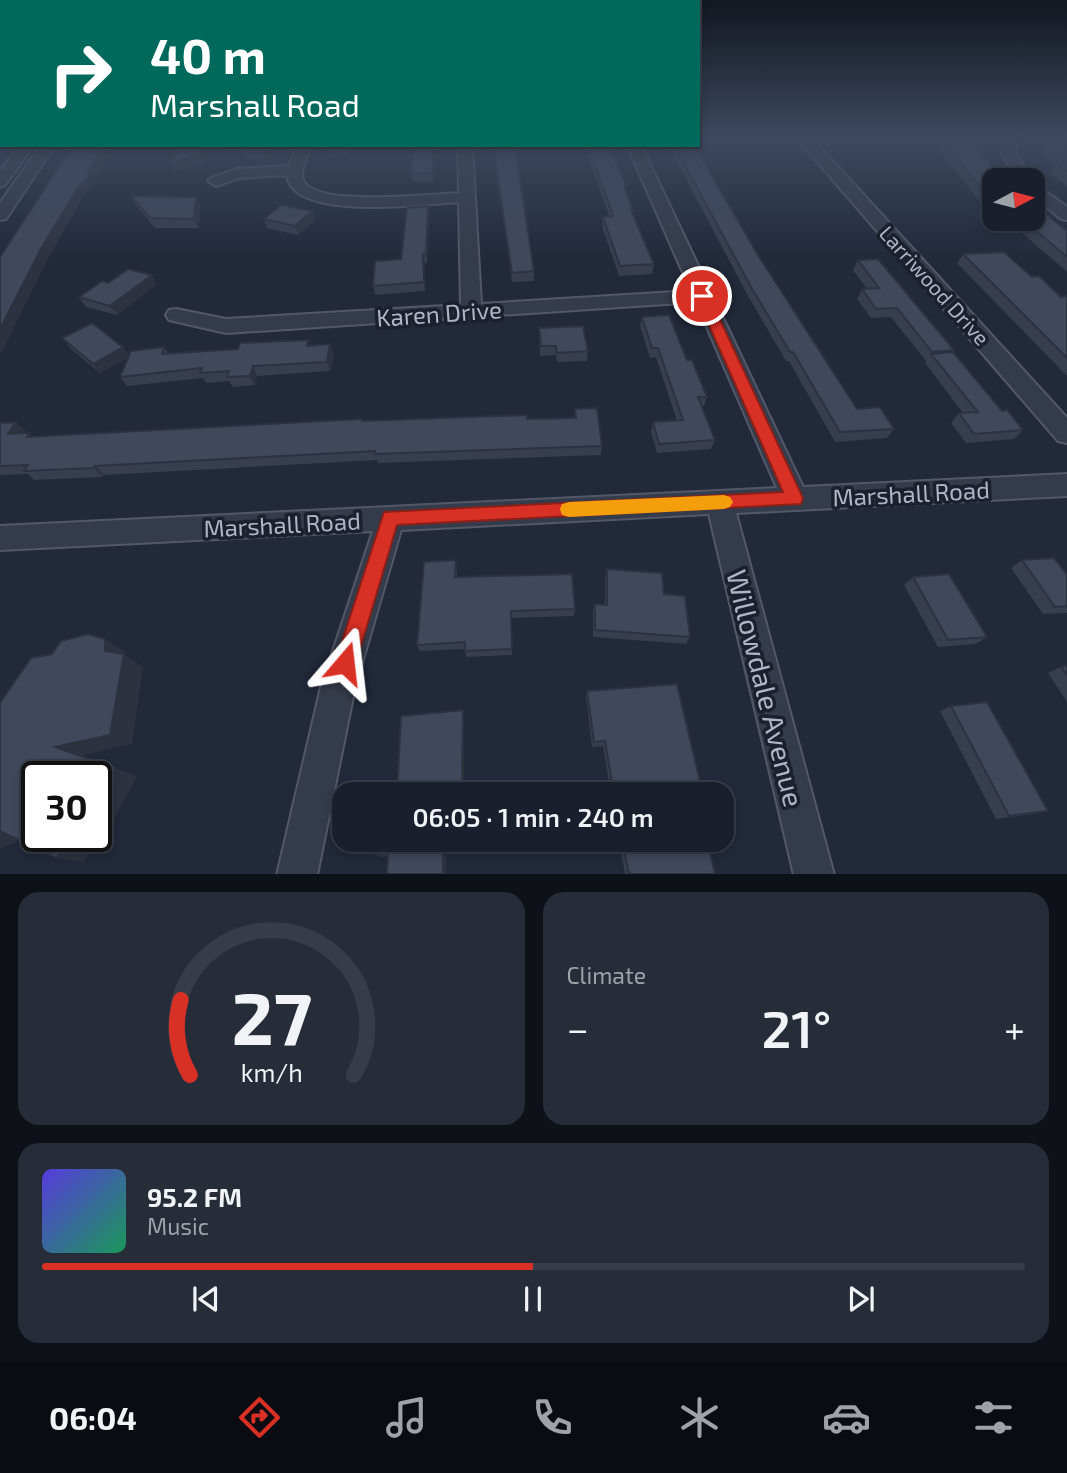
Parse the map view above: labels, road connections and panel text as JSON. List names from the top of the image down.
{
  "streets": {
    "street": [
      "Larriwood Drive",
      "Karen Drive",
      "Marshall Road",
      "Willowdale Avenue"
    ]
  },
  "crossings": [
    ["Marshall Road", "Willowdale Avenue"]
  ],
  "north": "right",
  "page": {
    "turn": ["40 m", "Marshall Road"],
    "limit": "30",
    "trip": "06:05 · 1 min · 240 m",
    "tile": "Climate",
    "heat": ["−", "21°", "+"],
    "song": ["95.2 FM", "Music"],
    "tabs": "06:04",
    "gauge": ["27", "km/h"]
  }
}
